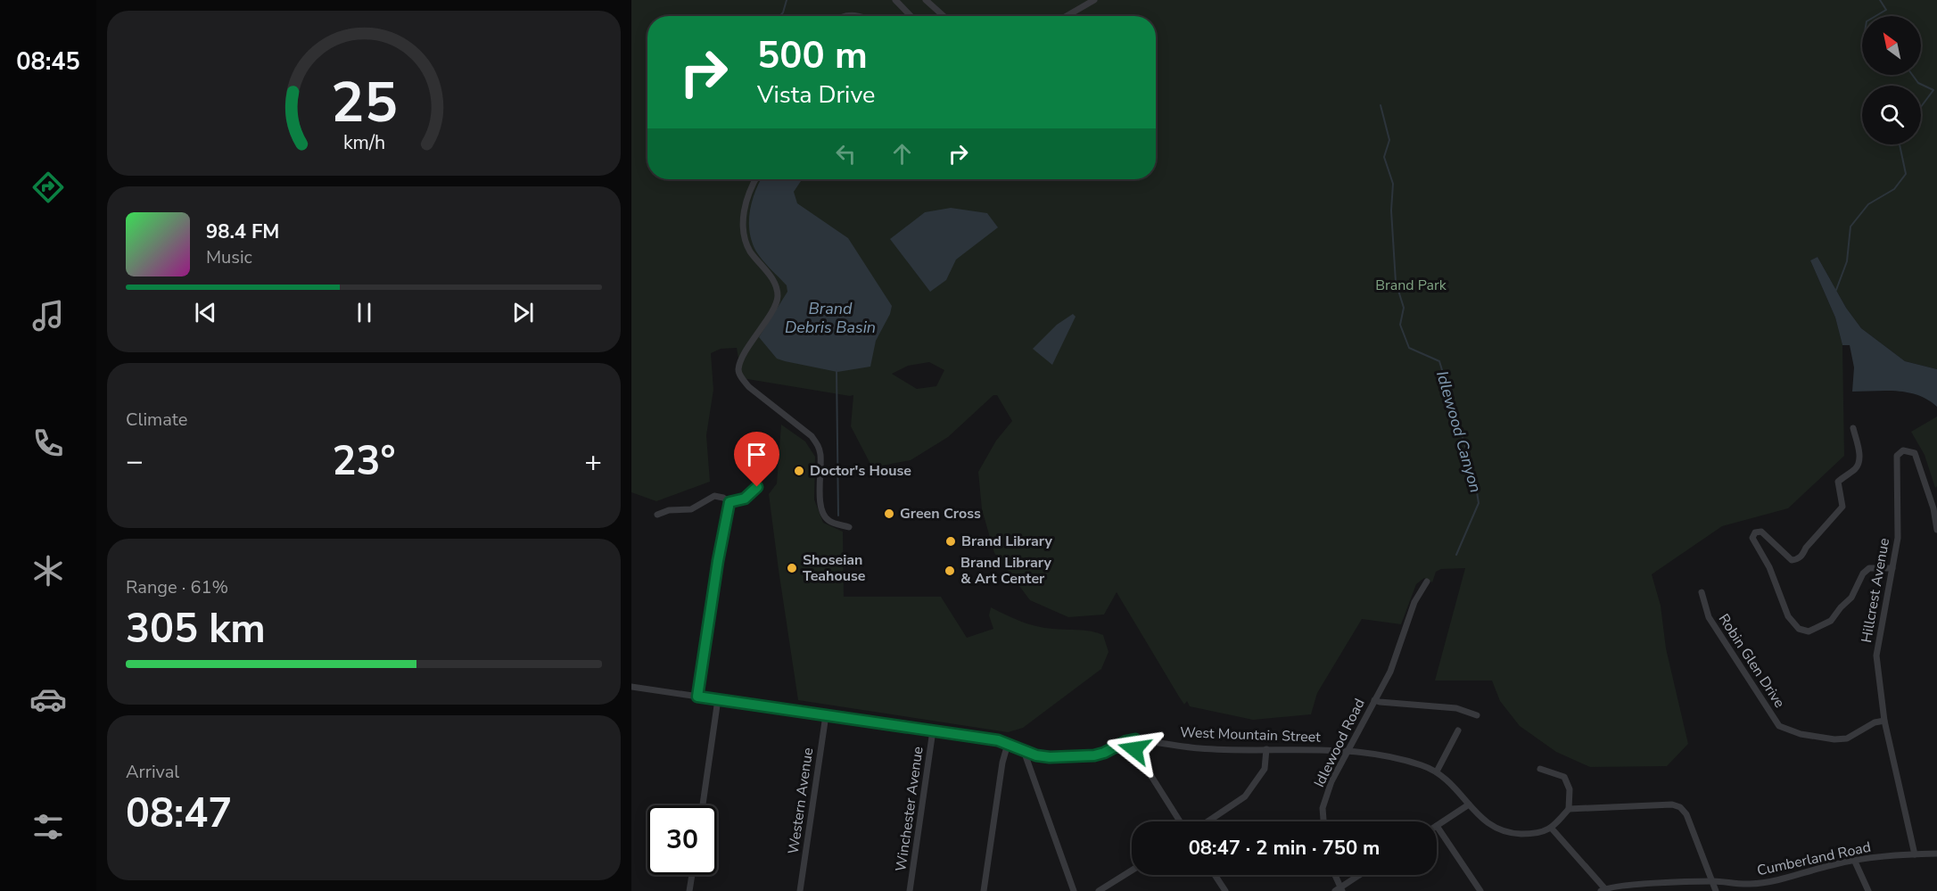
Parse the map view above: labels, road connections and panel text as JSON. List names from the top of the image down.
{
  "streets": {
    "street": [
      "Hillcrest Avenue",
      "Robin Glen Drive",
      "West Mountain Street",
      "Idlewood Road",
      "Western Avenue",
      "Winchester Avenue",
      "Cumberland Road"
    ]
  },
  "crossings": [
    ["Hillcrest Avenue", "Robin Glen Drive"],
    ["Hillcrest Avenue", "Cumberland Road"],
    ["West Mountain Street", "Idlewood Road"],
    ["West Mountain Street", "Western Avenue"],
    ["West Mountain Street", "Winchester Avenue"]
  ],
  "water": ["Brand Debris Basin", "Idlewood Canyon"],
  "parks": ["Brand Park"],
  "places": [
    "Doctor's House",
    "Green Cross",
    "Brand Library",
    "Shoseian Teahouse",
    "Brand Library & Art Center"
  ],
  "north": "top left",
  "page": {
    "tabs": "08:45",
    "turn": ["500 m", "Vista Drive"],
    "song": ["98.4 FM", "Music"],
    "tile": [
      "Climate",
      ["Range · 61%", "305 km"],
      ["Arrival", "08:47"]
    ],
    "heat": ["−", "23°", "+"],
    "limit": "30",
    "trip": "08:47 · 2 min · 750 m",
    "gauge": ["25", "km/h"]
  }
}
